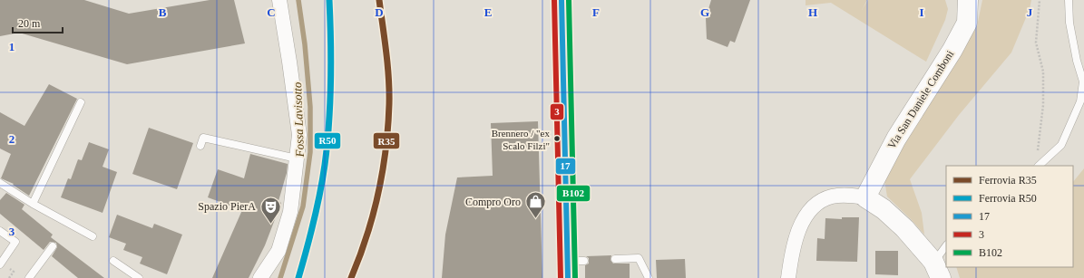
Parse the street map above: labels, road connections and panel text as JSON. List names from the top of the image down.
{
  "streets": {
    "street": ["Via San Daniele Comboni"]
  },
  "water": ["Fossa Lavisotto"],
  "places": {
    "other": ["Brennero / \"ex Scalo Filzi\""],
    "shop": ["Compro Oro"],
    "theatre": ["Spazio PierA"]
  },
  "lines": [
    "rail line R35",
    "rail line R50",
    "transit line 17",
    "transit line 3",
    "transit line B102"
  ],
  "legend": [
    "Ferrovia R35",
    "Ferrovia R50",
    "17",
    "3",
    "B102"
  ],
  "scale_bar": "20 m",
  "grid": {
    "columns": [
      "B",
      "C",
      "D",
      "E",
      "F",
      "G",
      "H",
      "I",
      "J"
    ],
    "rows": ["1", "2", "3"]
  }
}
